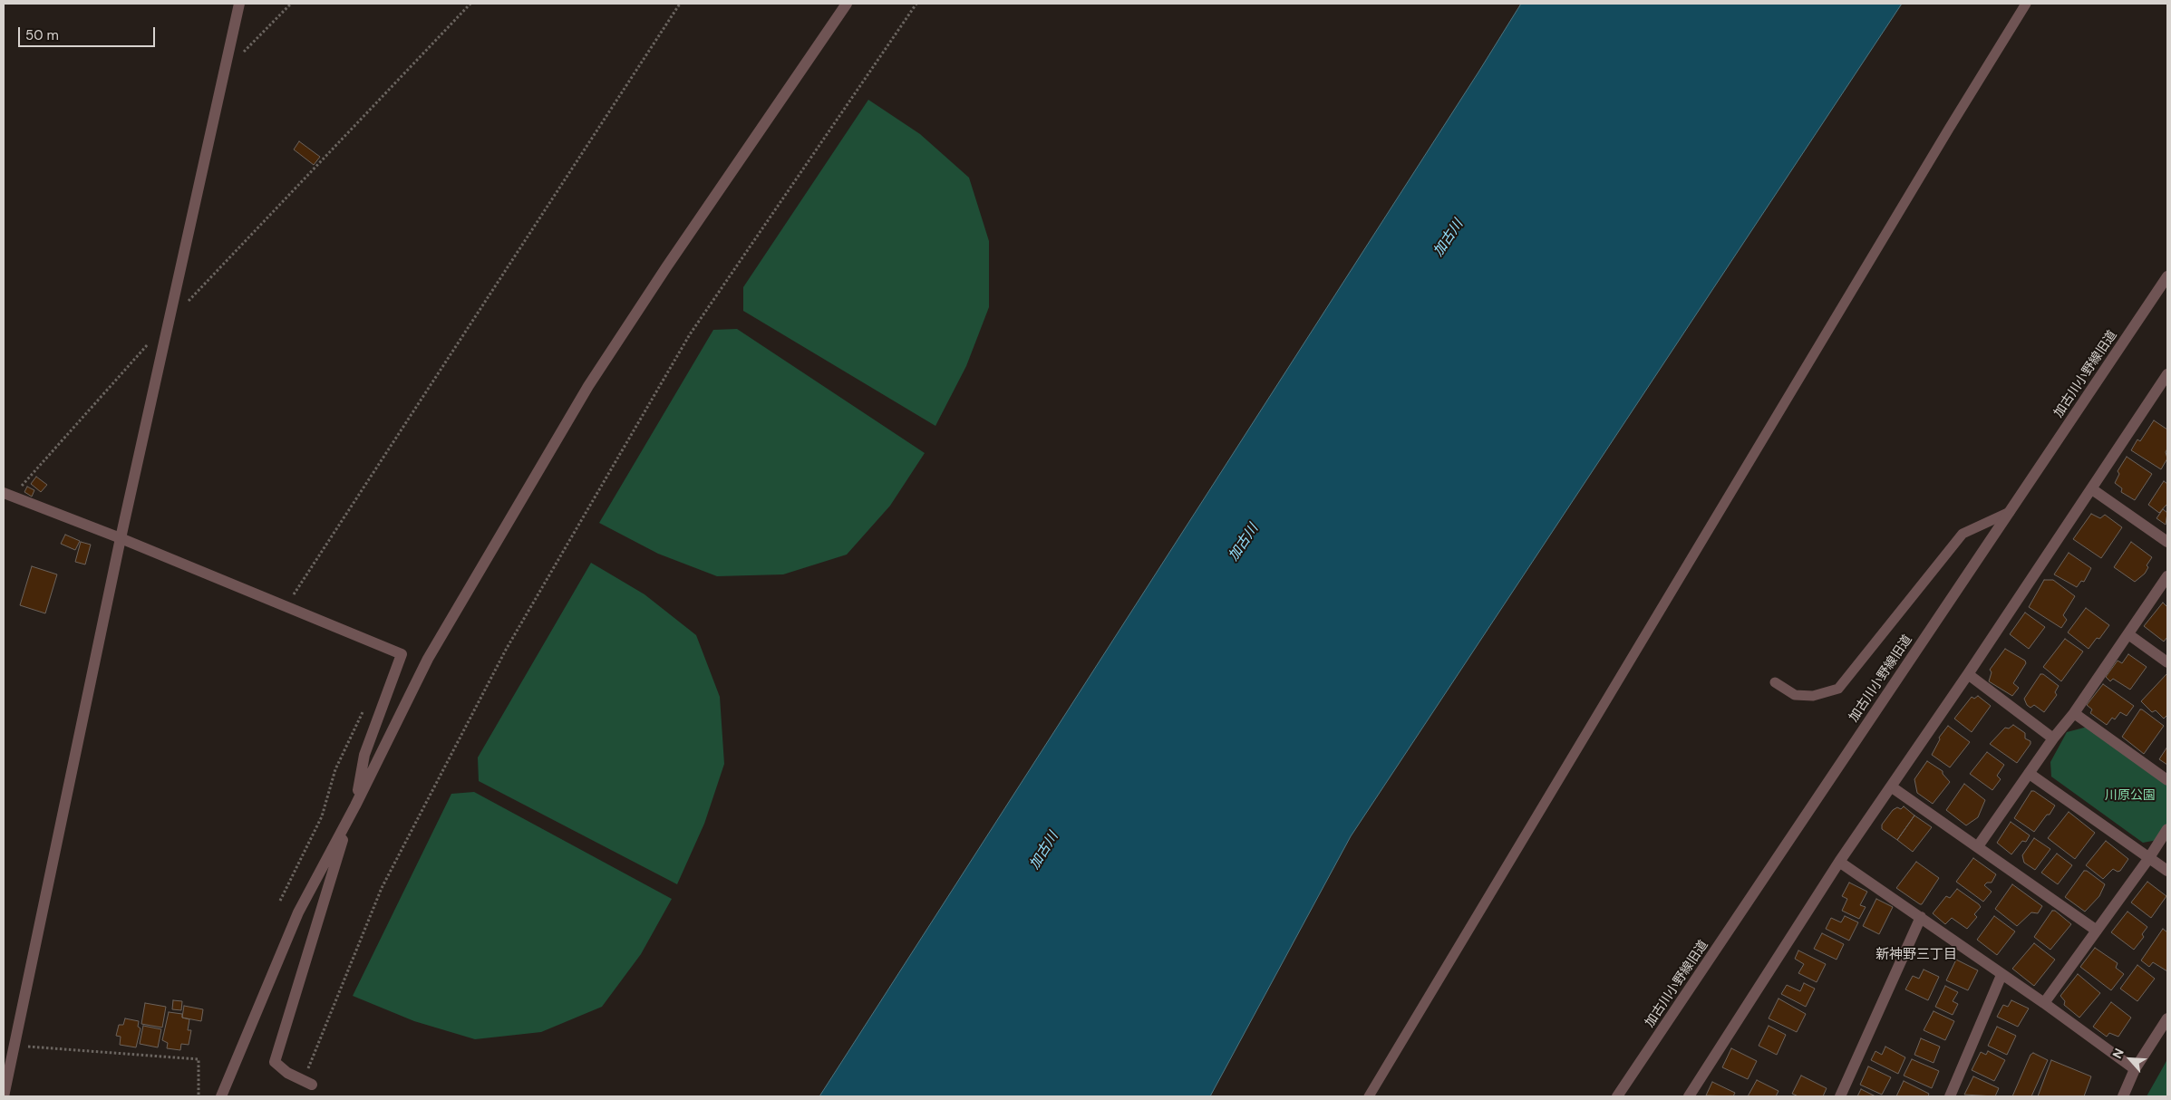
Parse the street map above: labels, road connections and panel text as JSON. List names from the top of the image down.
{
  "streets": {
    "street": ["加古川小野線旧道"]
  },
  "districts": ["新神野三丁目"],
  "water": ["加古川"],
  "parks": ["川原公園"],
  "scale_bar": "50 m",
  "north": "top left"
}
